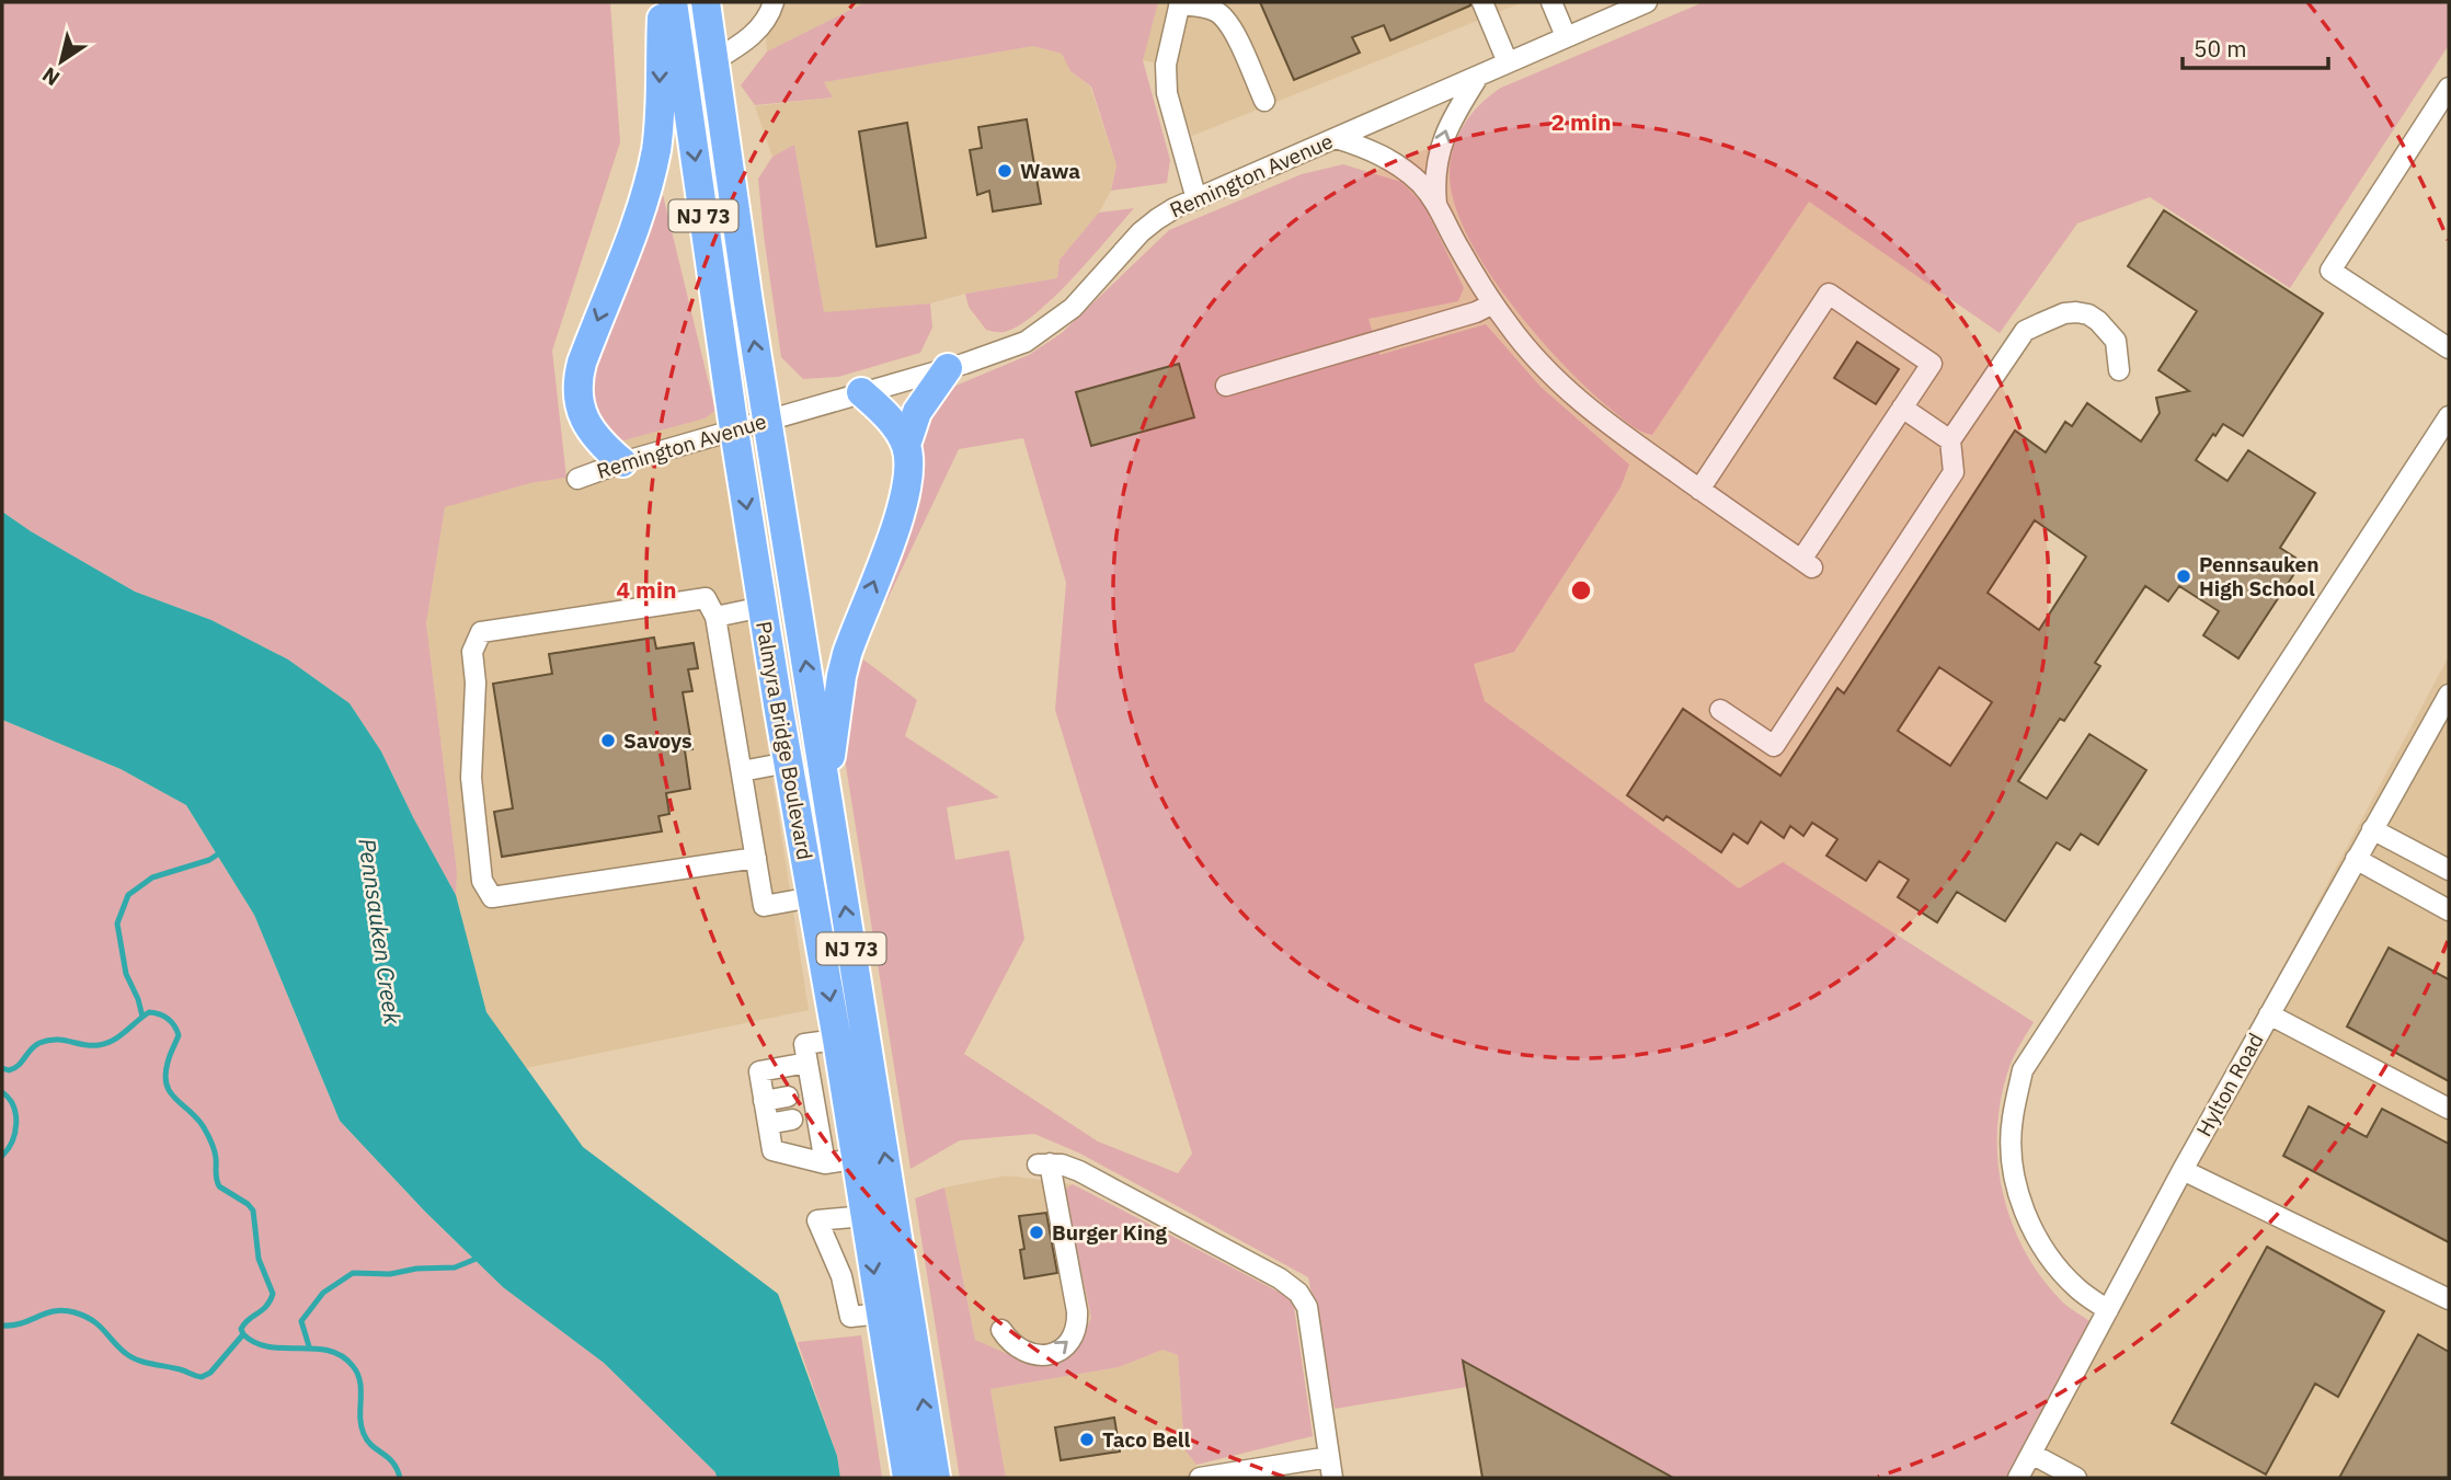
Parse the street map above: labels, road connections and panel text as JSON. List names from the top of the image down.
{
  "streets": {
    "highway": ["NJ 73", "Palmyra Bridge Boulevard"],
    "street": ["Remington Avenue", "Hylton Road"]
  },
  "crossings": [
    ["Remington Avenue", "Palmyra Bridge Boulevard"]
  ],
  "water": ["Pennsauken Creek"],
  "places": [
    "Wawa",
    "Pennsauken High School",
    "Savoys",
    "Burger King",
    "Taco Bell"
  ],
  "scale_bar": "50 m",
  "north": "bottom left",
  "rings": ["2 min", "4 min"]
}
